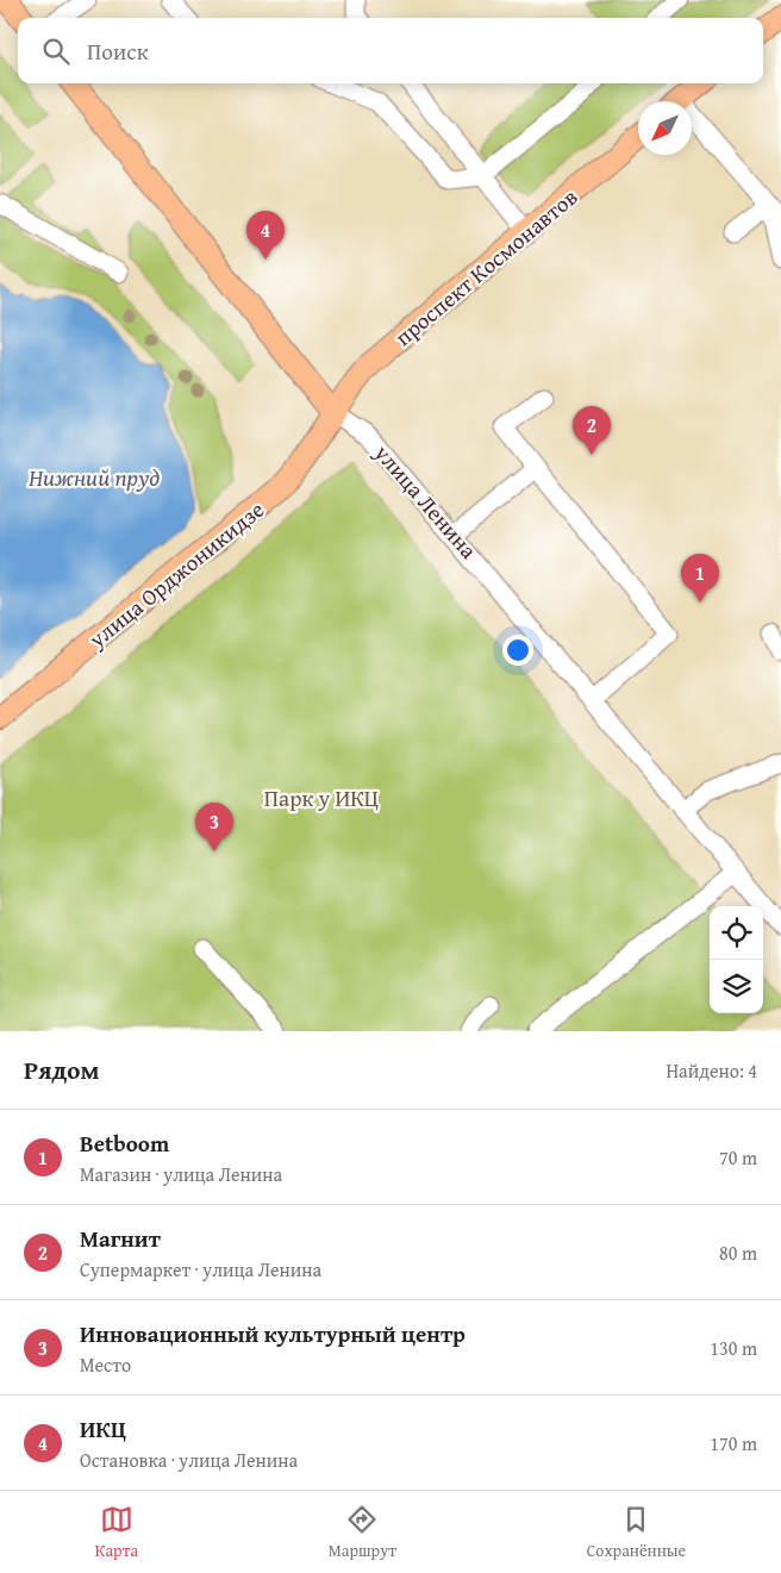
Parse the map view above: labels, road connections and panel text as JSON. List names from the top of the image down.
{
  "streets": {
    "main road": ["проспект Космонавтов", "улица Ленина", "улица Орджоникидзе"]
  },
  "crossings": [
    ["проспект Космонавтов", "улица Ленина"],
    ["проспект Космонавтов", "улица Орджоникидзе"],
    ["улица Ленина", "улица Орджоникидзе"]
  ],
  "water": ["Нижний пруд"],
  "parks": ["Парк у ИКЦ"],
  "north": "bottom left",
  "page": {
    "search": "Поиск",
    "pins": [
      "4",
      "2",
      "1",
      "3"
    ],
    "heading": ["Рядом", "Найдено: 4"],
    "list": [
      {
        "mark": "1",
        "name": "Betboom",
        "note": "Магазин · улица Ленина",
        "value": "70 m"
      },
      {
        "mark": "2",
        "name": "Магнит",
        "note": "Супермаркет · улица Ленина",
        "value": "80 m"
      },
      {
        "mark": "3",
        "name": "Инновационный культурный центр",
        "note": "Место",
        "value": "130 m"
      },
      {
        "mark": "4",
        "name": "ИКЦ",
        "note": "Остановка · улица Ленина",
        "value": "170 m"
      }
    ],
    "nav": ["Карта", "Маршрут", "Сохранённые"]
  }
}
